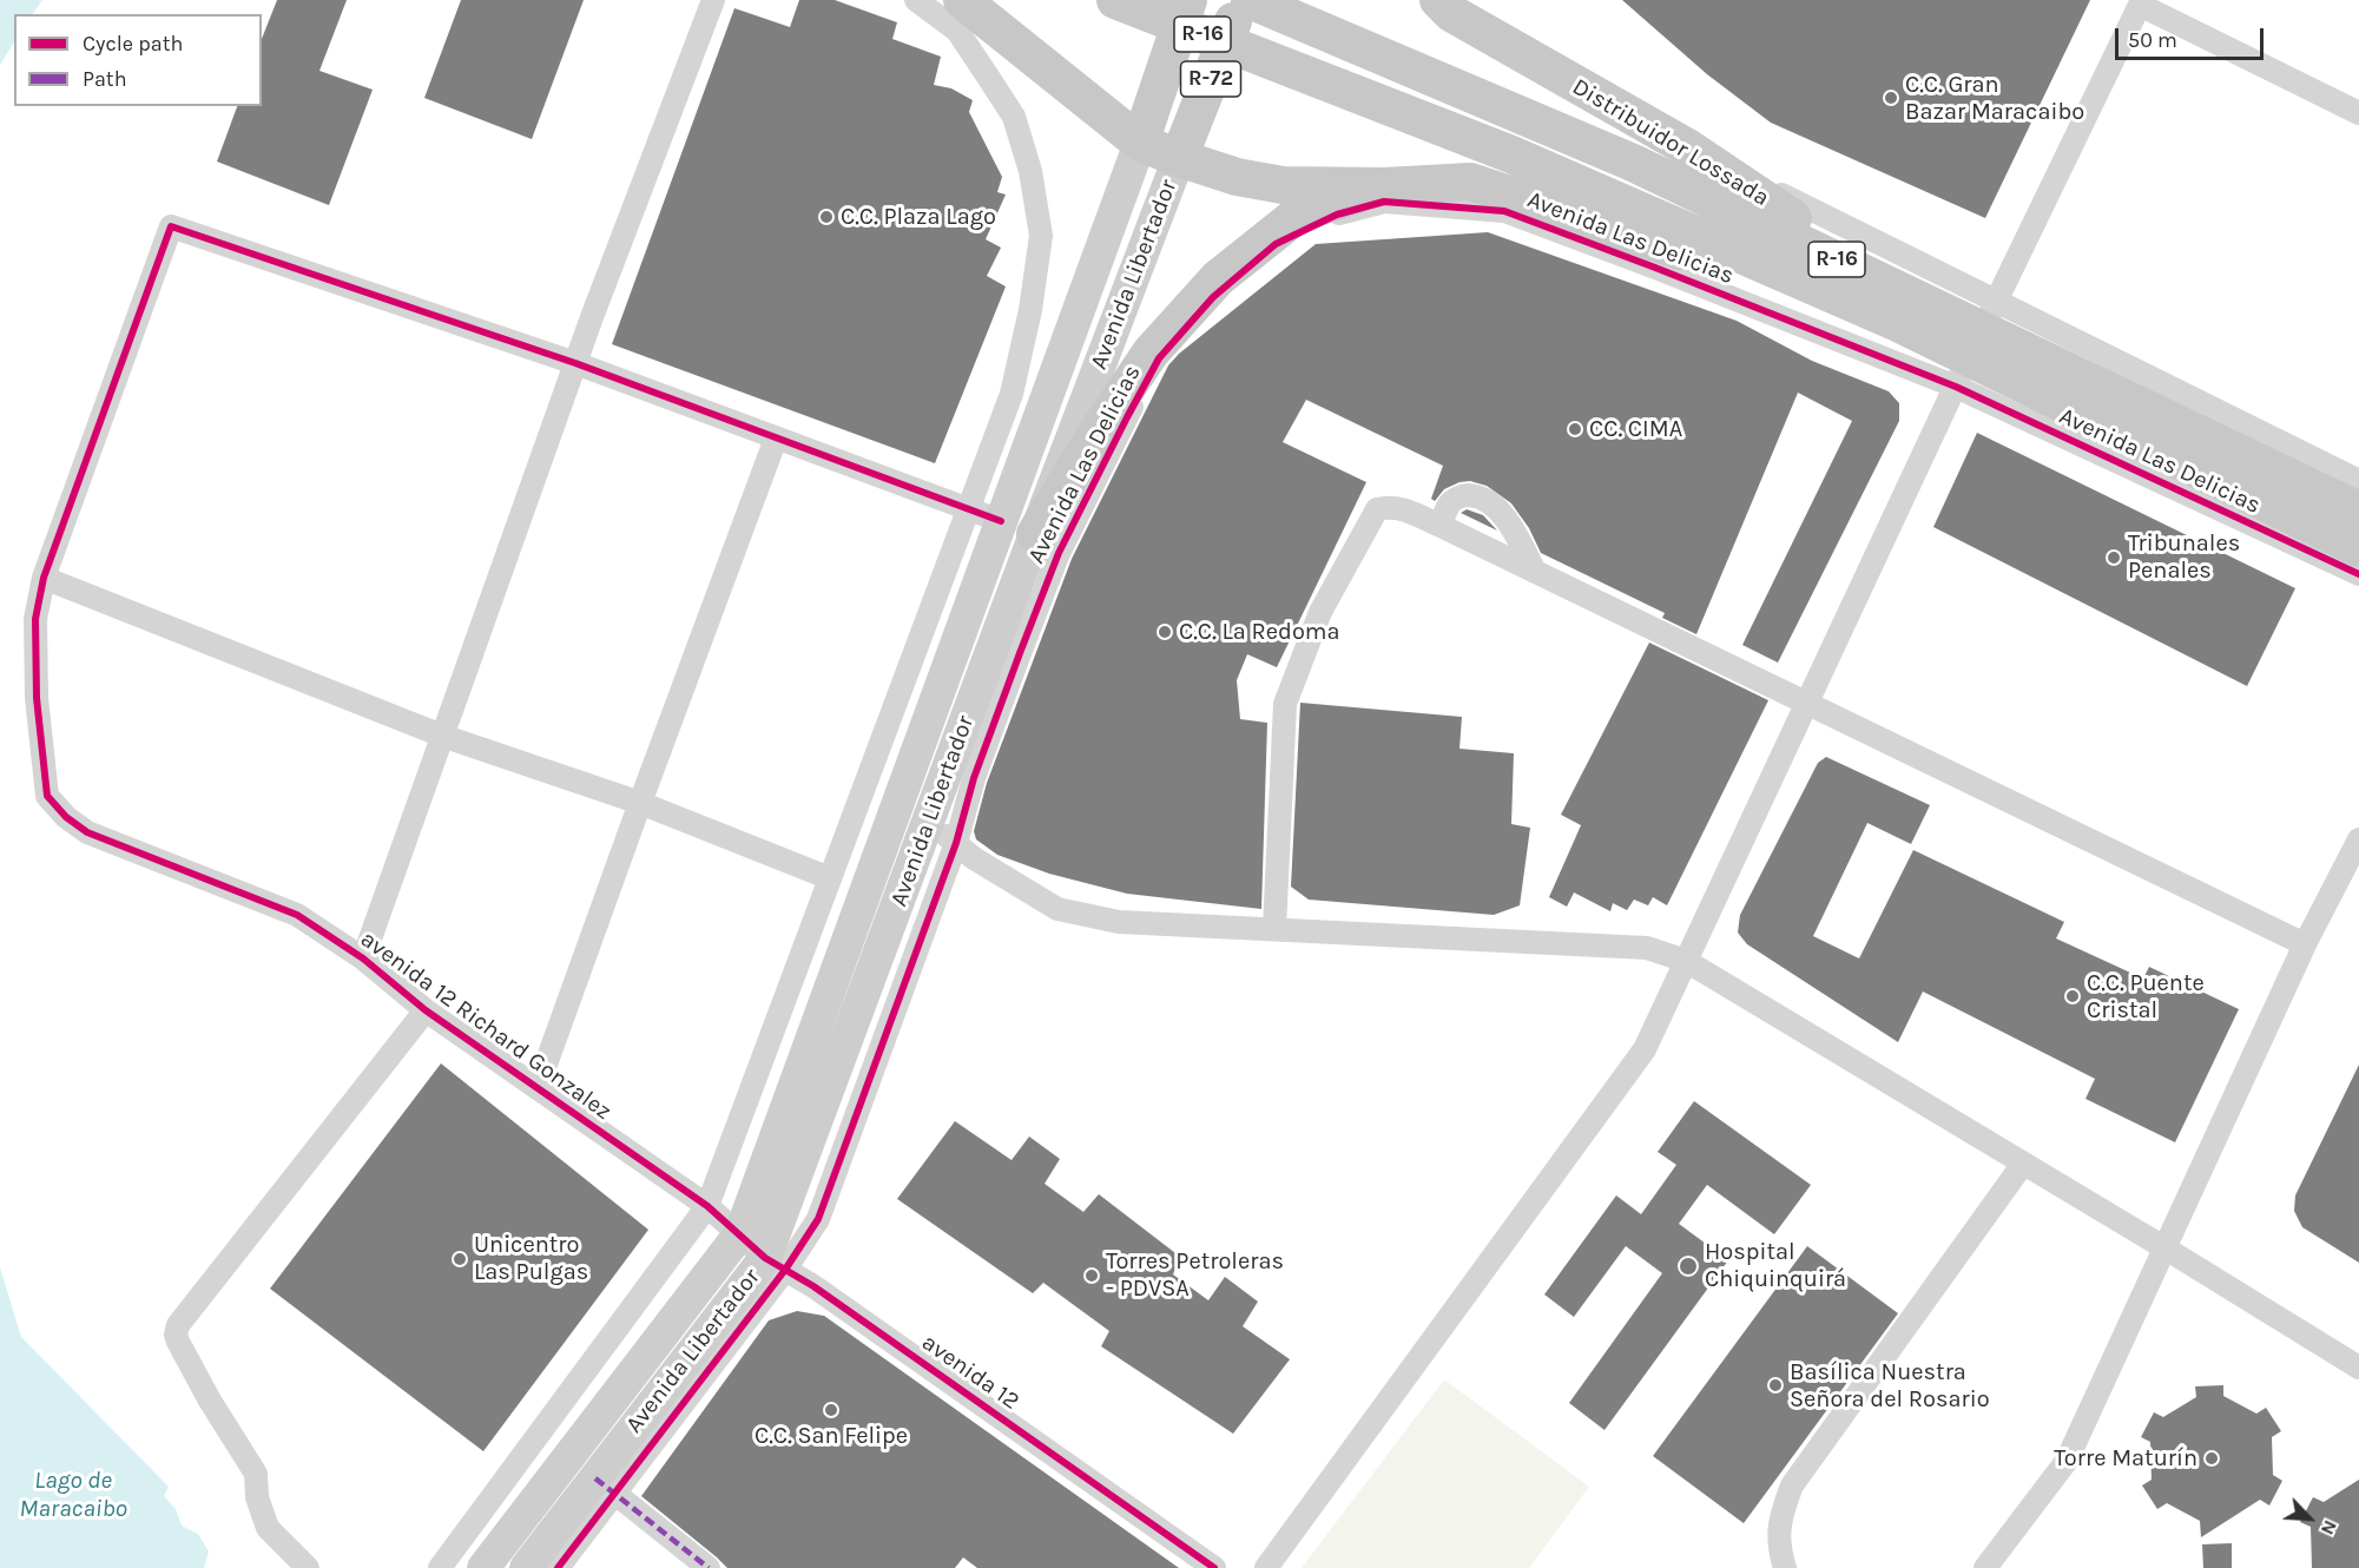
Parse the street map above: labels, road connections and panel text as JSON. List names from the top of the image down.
{
  "streets": {
    "main road": [
      "R-16",
      "R-72",
      "Distribuidor Lossada",
      "Avenida Las Delicias",
      "Avenida Libertador"
    ],
    "street": ["avenida 12 Richard Gonzalez", "avenida 12"]
  },
  "crossings": [
    ["Distribuidor Lossada", "Avenida Las Delicias"],
    ["Avenida Las Delicias", "Avenida Libertador"],
    ["Avenida Las Delicias", "avenida 12"],
    ["Avenida Libertador", "avenida 12"],
    ["avenida 12 Richard Gonzalez", "avenida 12"]
  ],
  "water": ["Lago de Maracaibo"],
  "places": [
    "C.C. Gran Bazar Maracaibo",
    "C.C. Plaza Lago",
    "CC. CIMA",
    "Tribunales Penales",
    "C.C. La Redoma",
    "C.C. Puente Cristal",
    "Unicentro Las Pulgas",
    "Hospital Chiquinquirá",
    "Torres Petroleras - PDVSA",
    "Basílica Nuestra Señora del Rosario",
    "C.C. San Felipe",
    "Torre Maturín"
  ],
  "legend": ["Cycle path", "Path"],
  "scale_bar": "50 m",
  "north": "bottom right"
}
